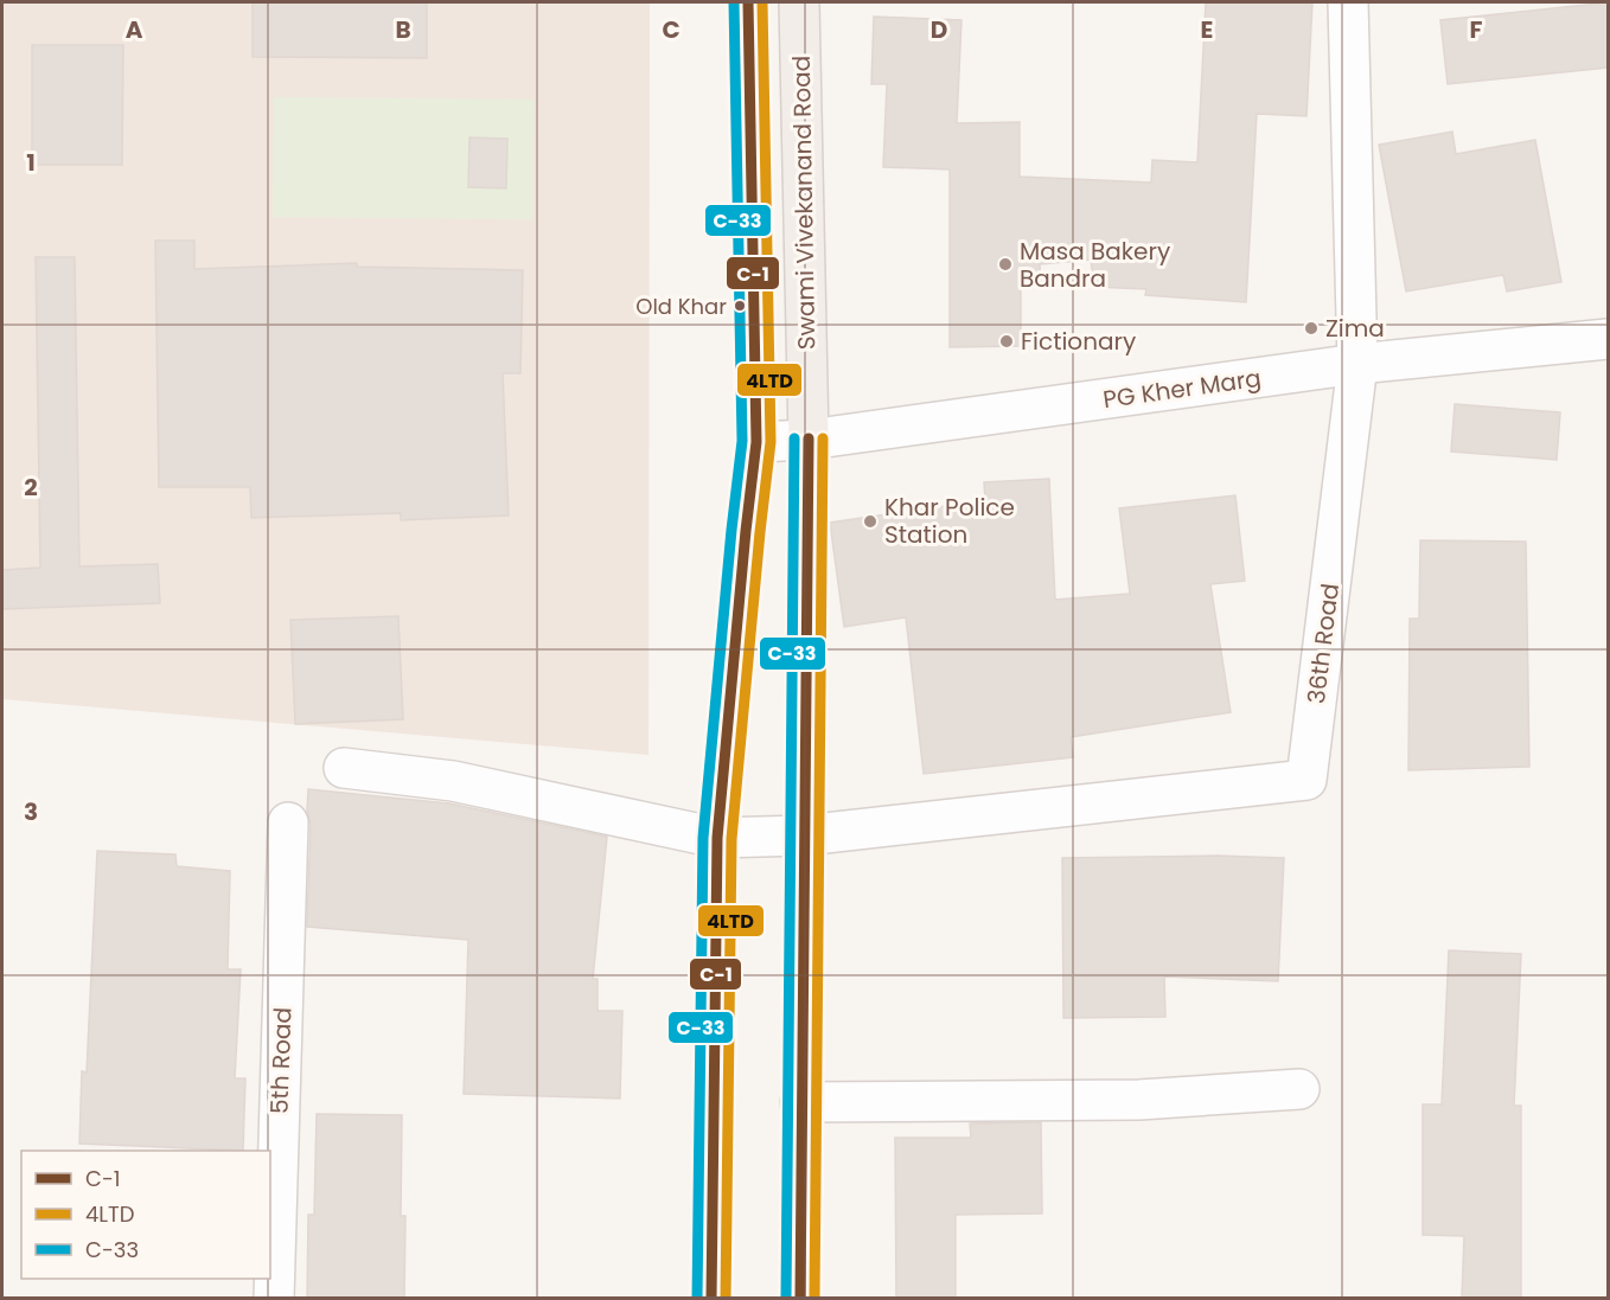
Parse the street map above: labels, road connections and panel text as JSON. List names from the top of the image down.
{
  "streets": {
    "main road": ["Swami Vivekanand Road"],
    "street": ["PG Kher Marg", "36th Road", "5th Road"]
  },
  "crossings": [
    ["Swami Vivekanand Road", "PG Kher Marg"],
    ["Swami Vivekanand Road", "36th Road"],
    ["PG Kher Marg", "36th Road"]
  ],
  "places": [
    "Masa Bakery Bandra",
    "Old Khar",
    "Zima",
    "Fictionary",
    "Khar Police Station"
  ],
  "lines": ["transit line C-1", "transit line 4LTD", "transit line C-33"],
  "legend": ["C-1", "4LTD", "C-33"],
  "grid": {
    "columns": [
      "A",
      "B",
      "C",
      "D",
      "E",
      "F"
    ],
    "rows": ["1", "2", "3"]
  }
}
